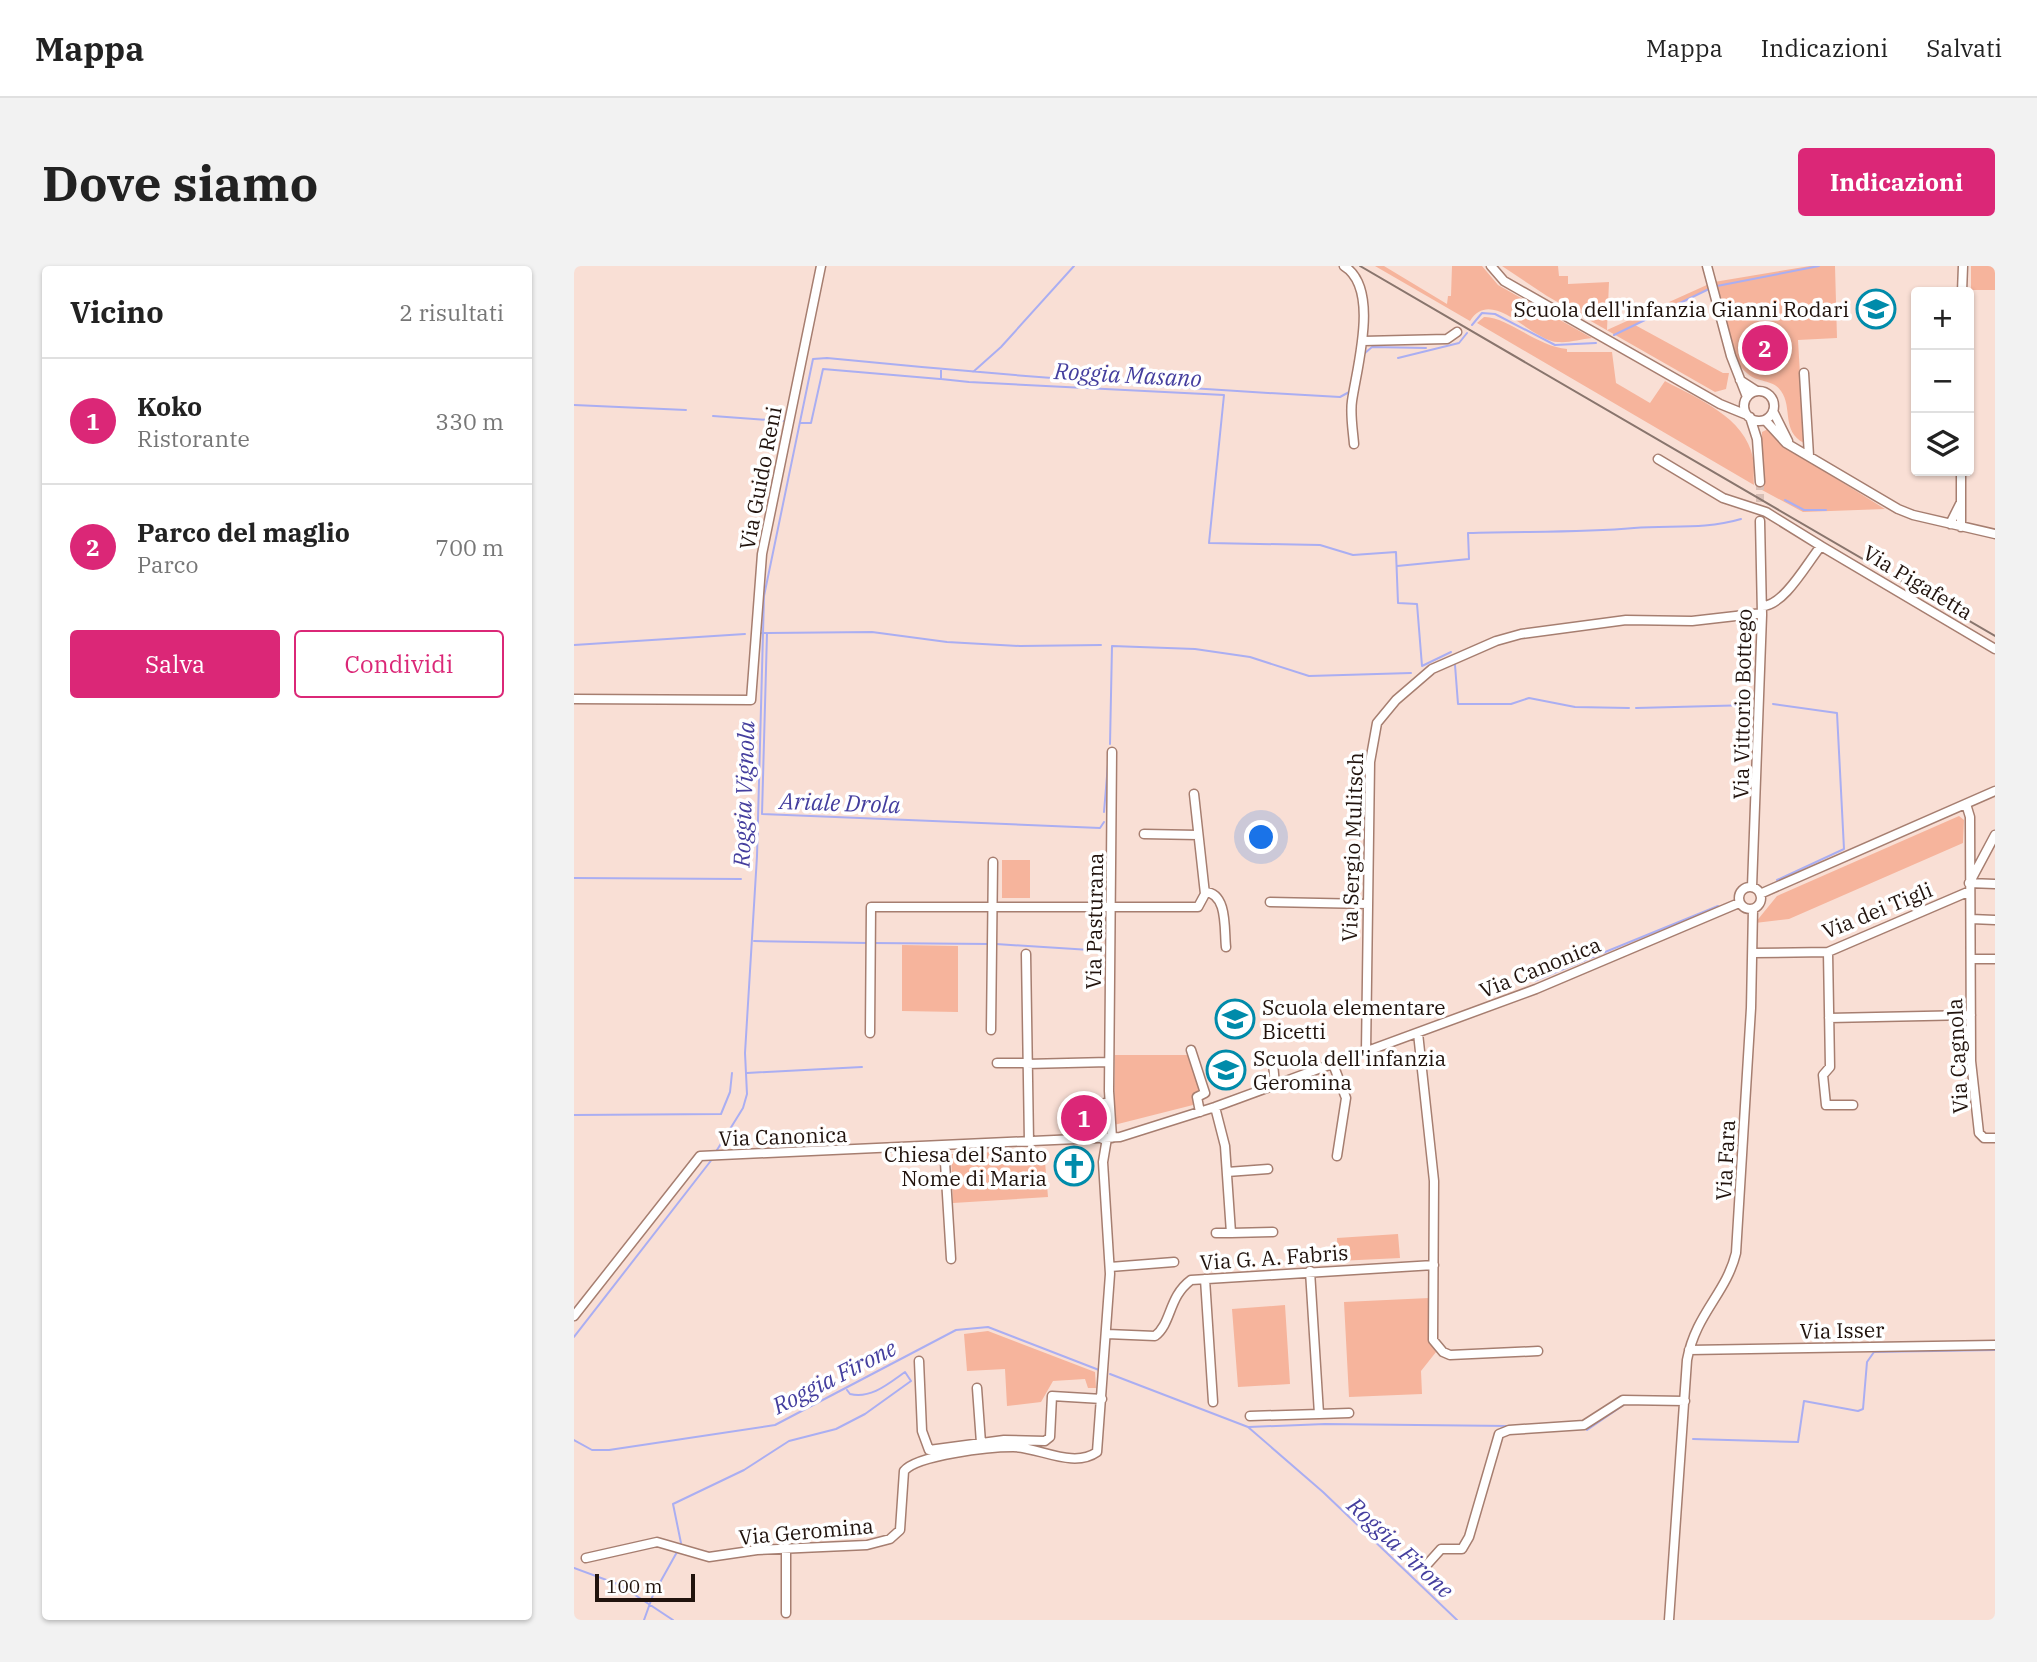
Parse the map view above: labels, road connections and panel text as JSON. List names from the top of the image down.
{
  "streets": {
    "street": [
      "Via Guido Reni",
      "Via Pigafetta",
      "Via Vittorio Bottego",
      "Via Sergio Mulitsch",
      "Via dei Tigli",
      "Via Pasturana",
      "Via Canonica",
      "Via Cagnola",
      "Via Fara",
      "Via G. A. Fabris",
      "Via Isser",
      "Via Geromina"
    ]
  },
  "crossings": [
    ["Via Vittorio Bottego", "Via Sergio Mulitsch"],
    ["Via Vittorio Bottego", "Via Canonica"],
    ["Via Vittorio Bottego", "Via Fara"],
    ["Via Sergio Mulitsch", "Via Canonica"],
    ["Via dei Tigli", "Via Cagnola"],
    ["Via dei Tigli", "Via Fara"],
    ["Via Pasturana", "Via Canonica"],
    ["Via Pasturana", "Via Geromina"],
    ["Via Canonica", "Via Fara"],
    ["Via Canonica", "Via Geromina"],
    ["Via Fara", "Via Isser"],
    ["Via G. A. Fabris", "Via Geromina"]
  ],
  "water": [
    "Roggia Masano",
    "Roggia Vignola",
    "Ariale Drola",
    "Roggia Firone"
  ],
  "places": {
    "school or university": ["Scuola dell'infanzia Gianni Rodari", "Scuola elementare Bicetti", "Scuola dell'infanzia Geromina"],
    "church": ["Chiesa del Santo Nome di Maria"]
  },
  "scale_bar": "100 m",
  "page": {
    "header": "Mappa",
    "nav": ["Mappa", "Indicazioni", "Salvati"],
    "buttons": [
      "Indicazioni",
      ["Salva", "Condividi"]
    ],
    "title": "Dove siamo",
    "heading": ["Vicino", "2 risultati"],
    "map_buttons": ["+", "−"],
    "pins": ["2", "1"],
    "list": [
      {
        "mark": "1",
        "name": "Koko",
        "note": "Ristorante",
        "value": "330 m"
      },
      {
        "mark": "2",
        "name": "Parco del maglio",
        "note": "Parco",
        "value": "700 m"
      }
    ],
    "scale": "100 m"
  }
}
